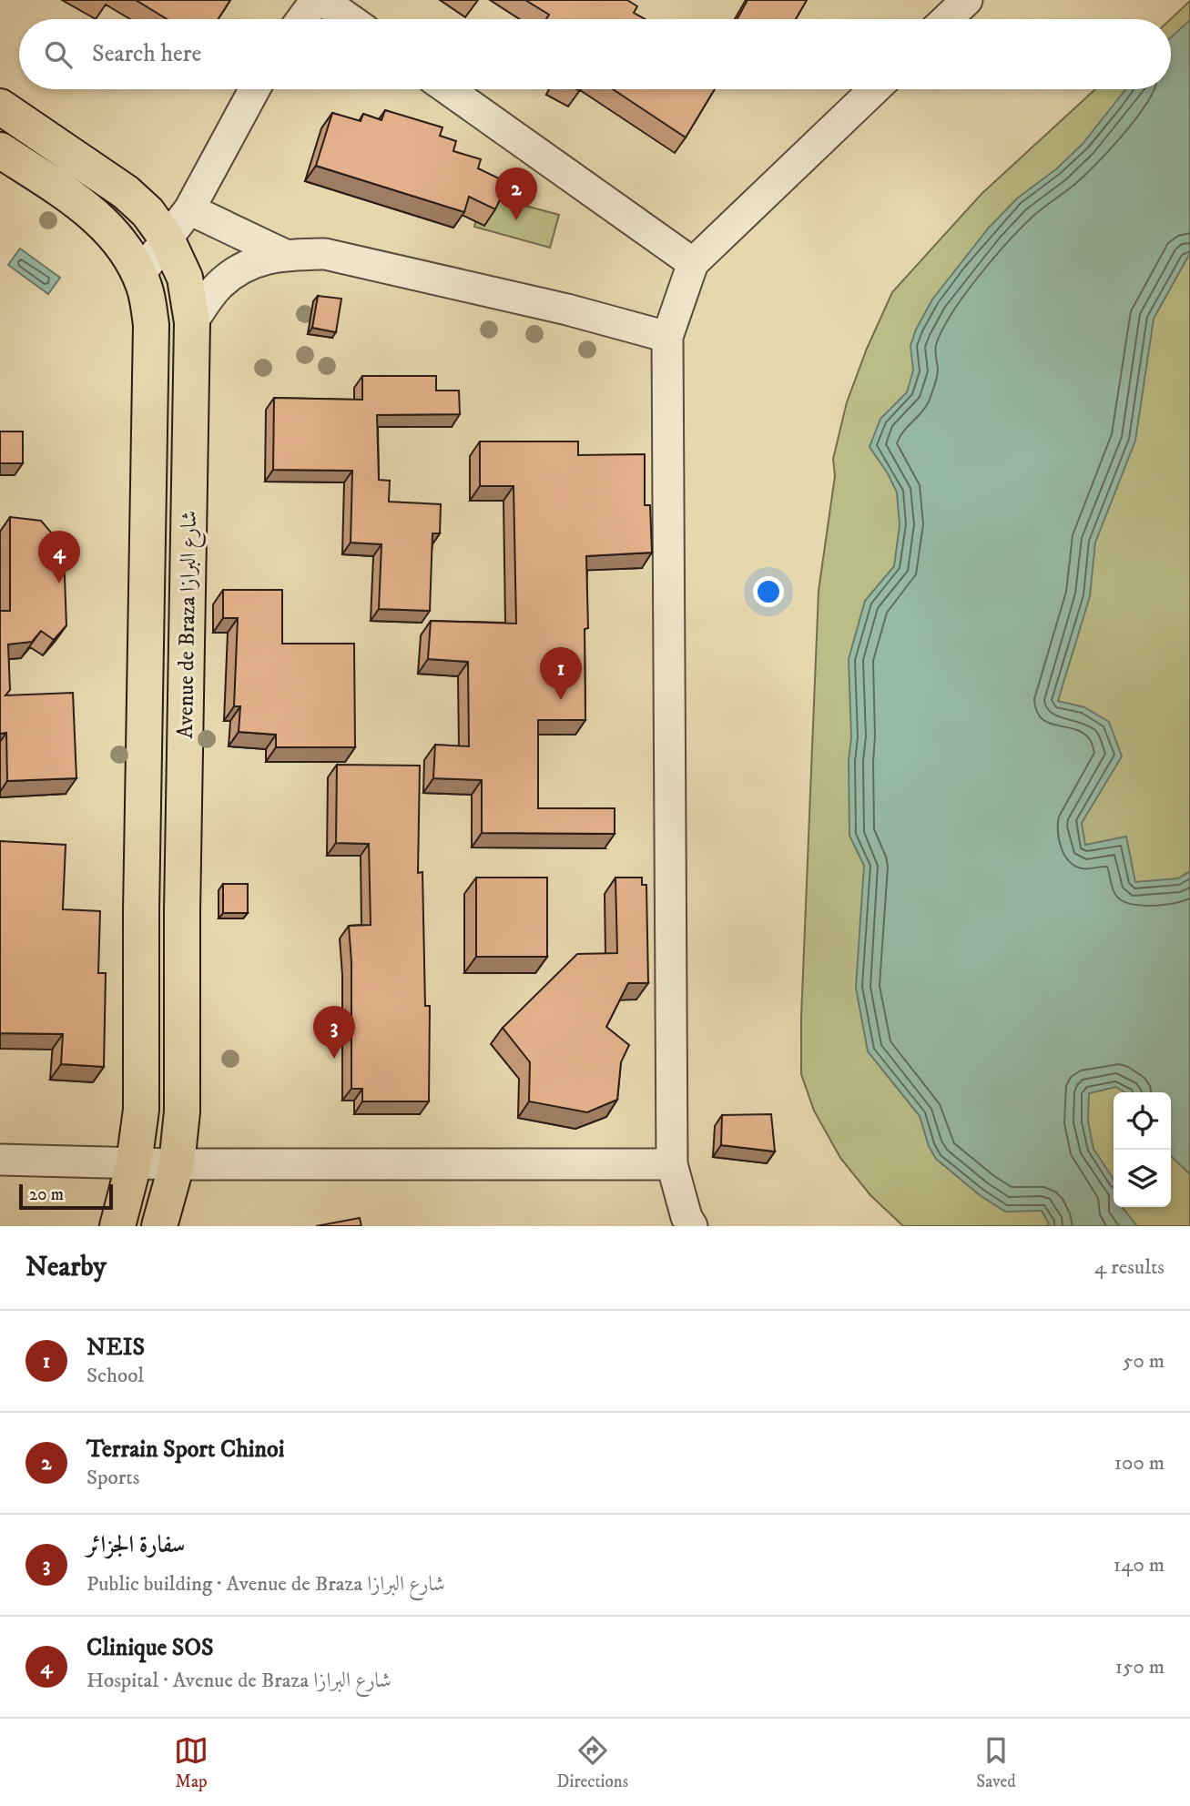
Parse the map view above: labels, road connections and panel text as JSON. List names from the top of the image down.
{
  "streets": {
    "main road": ["Avenue de Braza شارع البرازا"]
  },
  "scale_bar": "20 m",
  "page": {
    "search": "Search here",
    "pins": [
      "2",
      "4",
      "1",
      "3"
    ],
    "scale": "20 m",
    "heading": ["Nearby", "4 results"],
    "list": [
      {
        "mark": "1",
        "name": "NEIS",
        "note": "School",
        "value": "50 m"
      },
      {
        "mark": "2",
        "name": "Terrain Sport Chinoi",
        "note": "Sports",
        "value": "100 m"
      },
      {
        "mark": "3",
        "name": "سفارة الجزائر",
        "note": "Public building · Avenue de Braza شارع البرازا",
        "value": "140 m"
      },
      {
        "mark": "4",
        "name": "Clinique SOS",
        "note": "Hospital · Avenue de Braza شارع البرازا",
        "value": "150 m"
      }
    ],
    "nav": ["Map", "Directions", "Saved"]
  }
}
